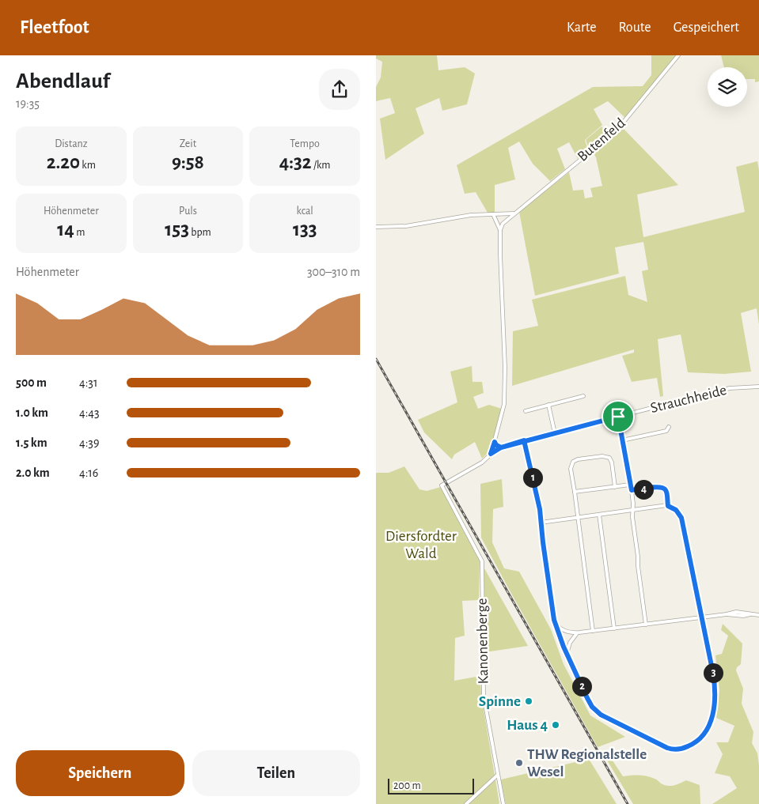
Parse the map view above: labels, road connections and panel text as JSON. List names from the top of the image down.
{
  "streets": {
    "street": ["Butenfeld", "Strauchheide", "Kanonenberge"]
  },
  "crossings": [
    ["Strauchheide", "Kanonenberge"]
  ],
  "parks": ["Diersfordter Wald"],
  "places": ["Spinne", "Haus 4", "THW Regionalstelle Wesel"],
  "scale_bar": "200 m",
  "page": {
    "header": "Fleetfoot",
    "nav": ["Karte", "Route", "Gespeichert"],
    "heading": ["Abendlauf", "19:35"],
    "stats": [
      ["Distanz", "2.20 km"],
      ["Zeit", "9:58"],
      ["Tempo", "4:32 /km"],
      ["Höhenmeter", "14 m"],
      ["Puls", "153 bpm"],
      ["kcal", "133"]
    ],
    "chart": ["Höhenmeter", "300–310 m"],
    "list": [
      {
        "name": "500 m",
        "note": "4:31"
      },
      {
        "name": "1.0 km",
        "note": "4:43"
      },
      {
        "name": "1.5 km",
        "note": "4:39"
      },
      {
        "name": "2.0 km",
        "note": "4:16"
      }
    ],
    "pins": [
      "1",
      "4",
      "3",
      "2"
    ],
    "buttons": ["Speichern", "Teilen"],
    "scale": "200 m"
  }
}
